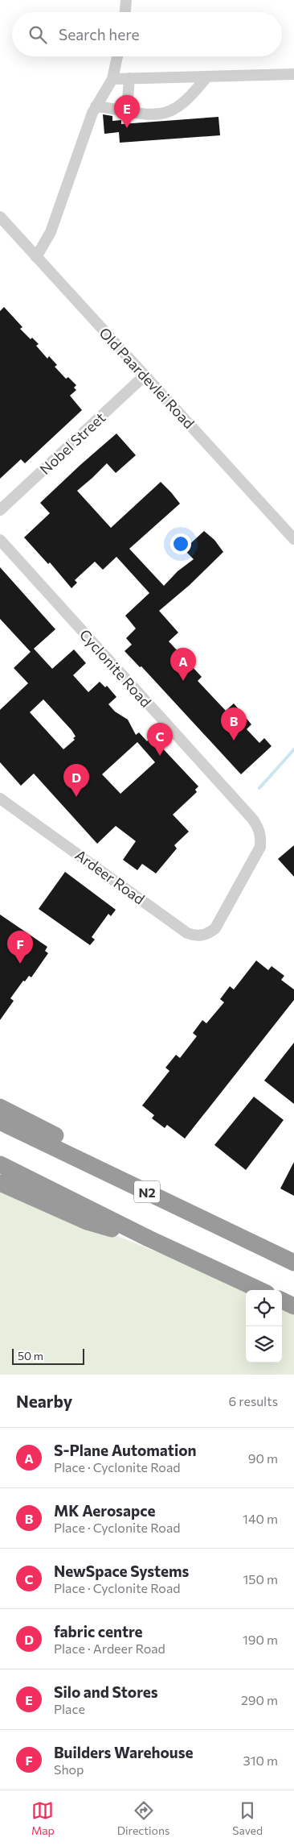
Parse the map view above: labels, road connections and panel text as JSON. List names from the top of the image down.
{
  "streets": {
    "highway": ["N2"],
    "street": [
      "Old Paardevlei Road",
      "Nobel Street",
      "Cyclonite Road",
      "Ardeer Road"
    ]
  },
  "crossings": [
    ["Old Paardevlei Road", "Nobel Street"],
    ["Cyclonite Road", "Ardeer Road"]
  ],
  "scale_bar": "50 m",
  "page": {
    "search": "Search here",
    "pins": [
      "E",
      "A",
      "B",
      "C",
      "D",
      "F"
    ],
    "scale": "50 m",
    "heading": ["Nearby", "6 results"],
    "list": [
      {
        "mark": "A",
        "name": "S-Plane Automation",
        "note": "Place · Cyclonite Road",
        "value": "90 m"
      },
      {
        "mark": "B",
        "name": "MK Aerosapce",
        "note": "Place · Cyclonite Road",
        "value": "140 m"
      },
      {
        "mark": "C",
        "name": "NewSpace Systems",
        "note": "Place · Cyclonite Road",
        "value": "150 m"
      },
      {
        "mark": "D",
        "name": "fabric centre",
        "note": "Place · Ardeer Road",
        "value": "190 m"
      },
      {
        "mark": "E",
        "name": "Silo and Stores",
        "note": "Place",
        "value": "290 m"
      },
      {
        "mark": "F",
        "name": "Builders Warehouse",
        "note": "Shop",
        "value": "310 m"
      }
    ],
    "nav": ["Map", "Directions", "Saved"]
  }
}
